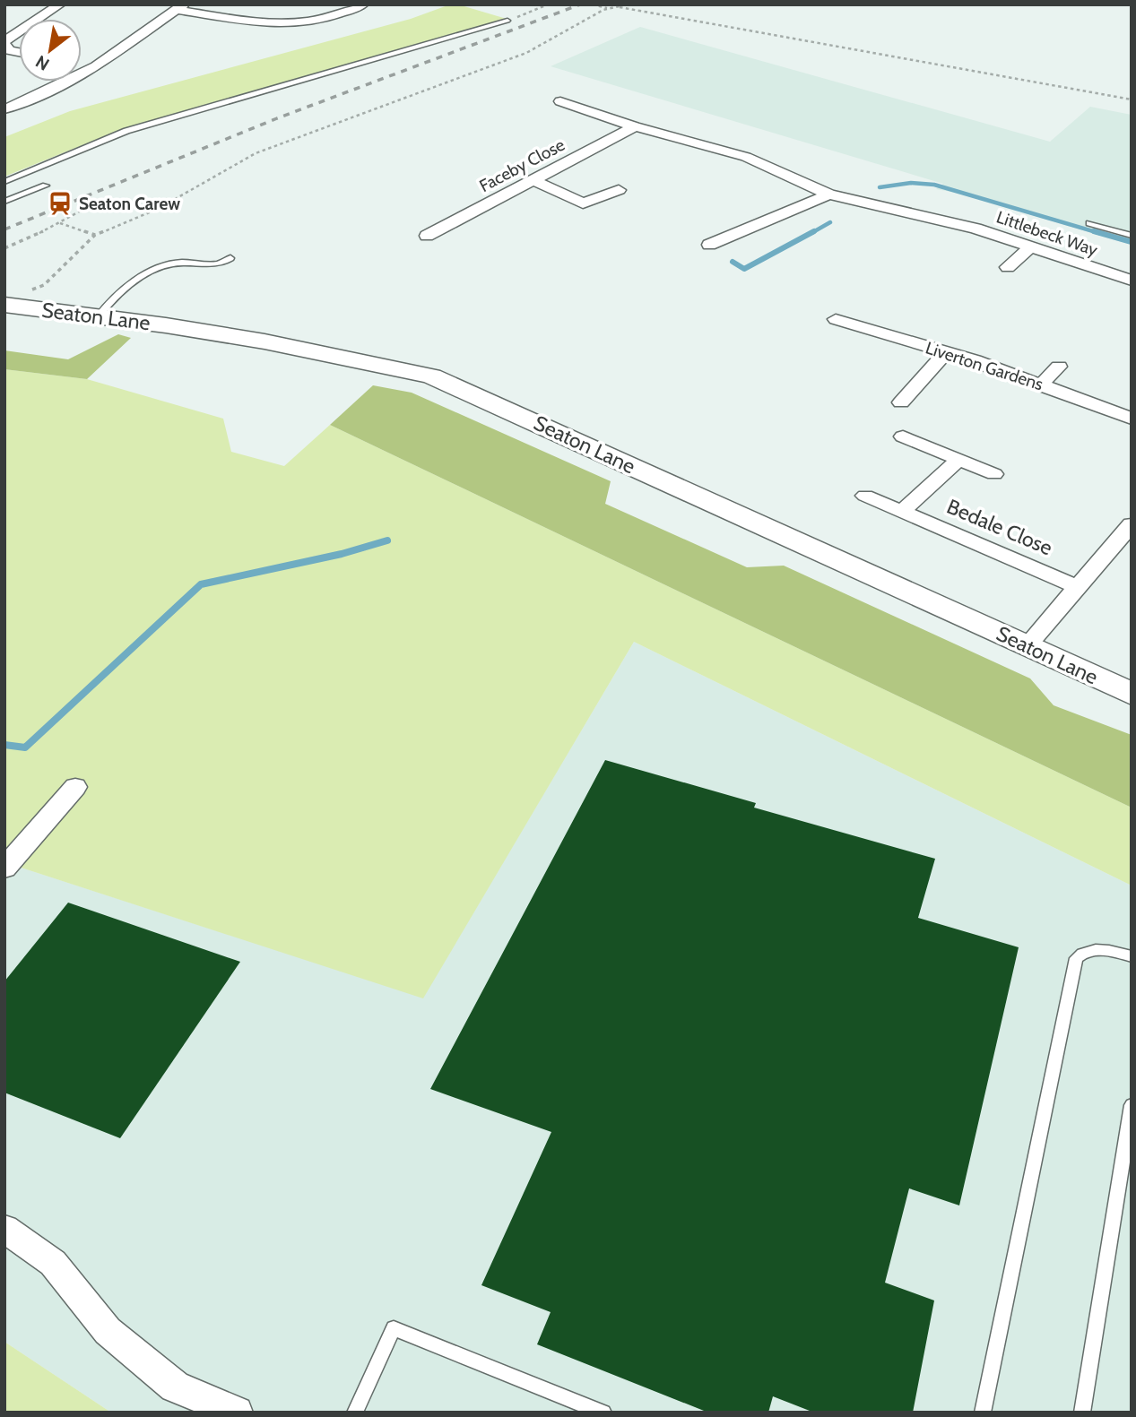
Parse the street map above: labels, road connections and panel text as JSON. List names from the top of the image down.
{
  "streets": {
    "main road": ["Seaton Lane"],
    "street": [
      "Faceby Close",
      "Littlebeck Way",
      "Liverton Gardens",
      "Bedale Close"
    ]
  },
  "crossings": [
    ["Faceby Close", "Littlebeck Way"]
  ],
  "places": {
    "station": ["Seaton Carew"]
  },
  "north": "bottom left"
}
